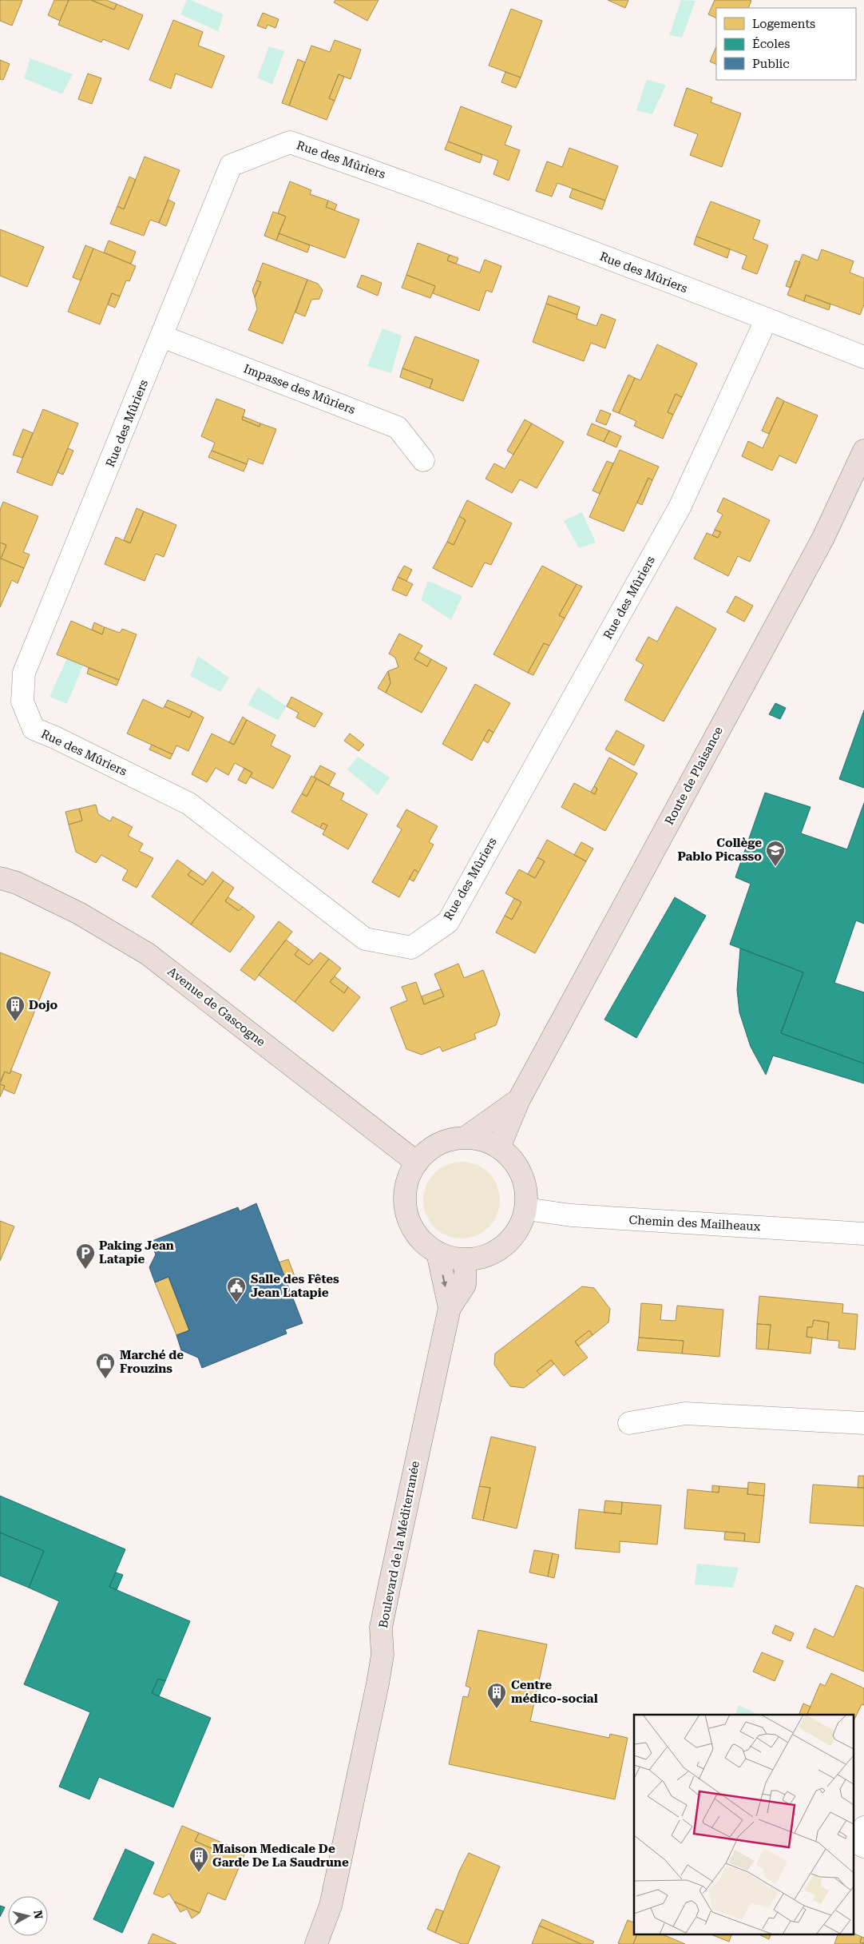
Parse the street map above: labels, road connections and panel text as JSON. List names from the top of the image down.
{
  "streets": {
    "main road": ["Route de Plaisance", "Avenue de Gascogne", "Boulevard de la Méditerranée"],
    "street": ["Rue des Mûriers", "Impasse des Mûriers", "Chemin des Mailheaux"]
  },
  "crossings": [
    ["Rue des Mûriers", "Impasse des Mûriers"],
    ["Route de Plaisance", "Avenue de Gascogne"],
    ["Route de Plaisance", "Chemin des Mailheaux"],
    ["Route de Plaisance", "Boulevard de la Méditerranée"],
    ["Avenue de Gascogne", "Chemin des Mailheaux"],
    ["Avenue de Gascogne", "Boulevard de la Méditerranée"],
    ["Chemin des Mailheaux", "Boulevard de la Méditerranée"]
  ],
  "places": {
    "school or university": ["Collège Pablo Picasso"],
    "building": ["Dojo", "Centre médico-social", "Maison Medicale De Garde De La Saudrune"],
    "parking": ["Paking Jean Latapie"],
    "public building": ["Salle des Fêtes Jean Latapie"],
    "shop": ["Marché de Frouzins"]
  },
  "legend": ["Logements", "Écoles", "Public"],
  "north": "right"
}
